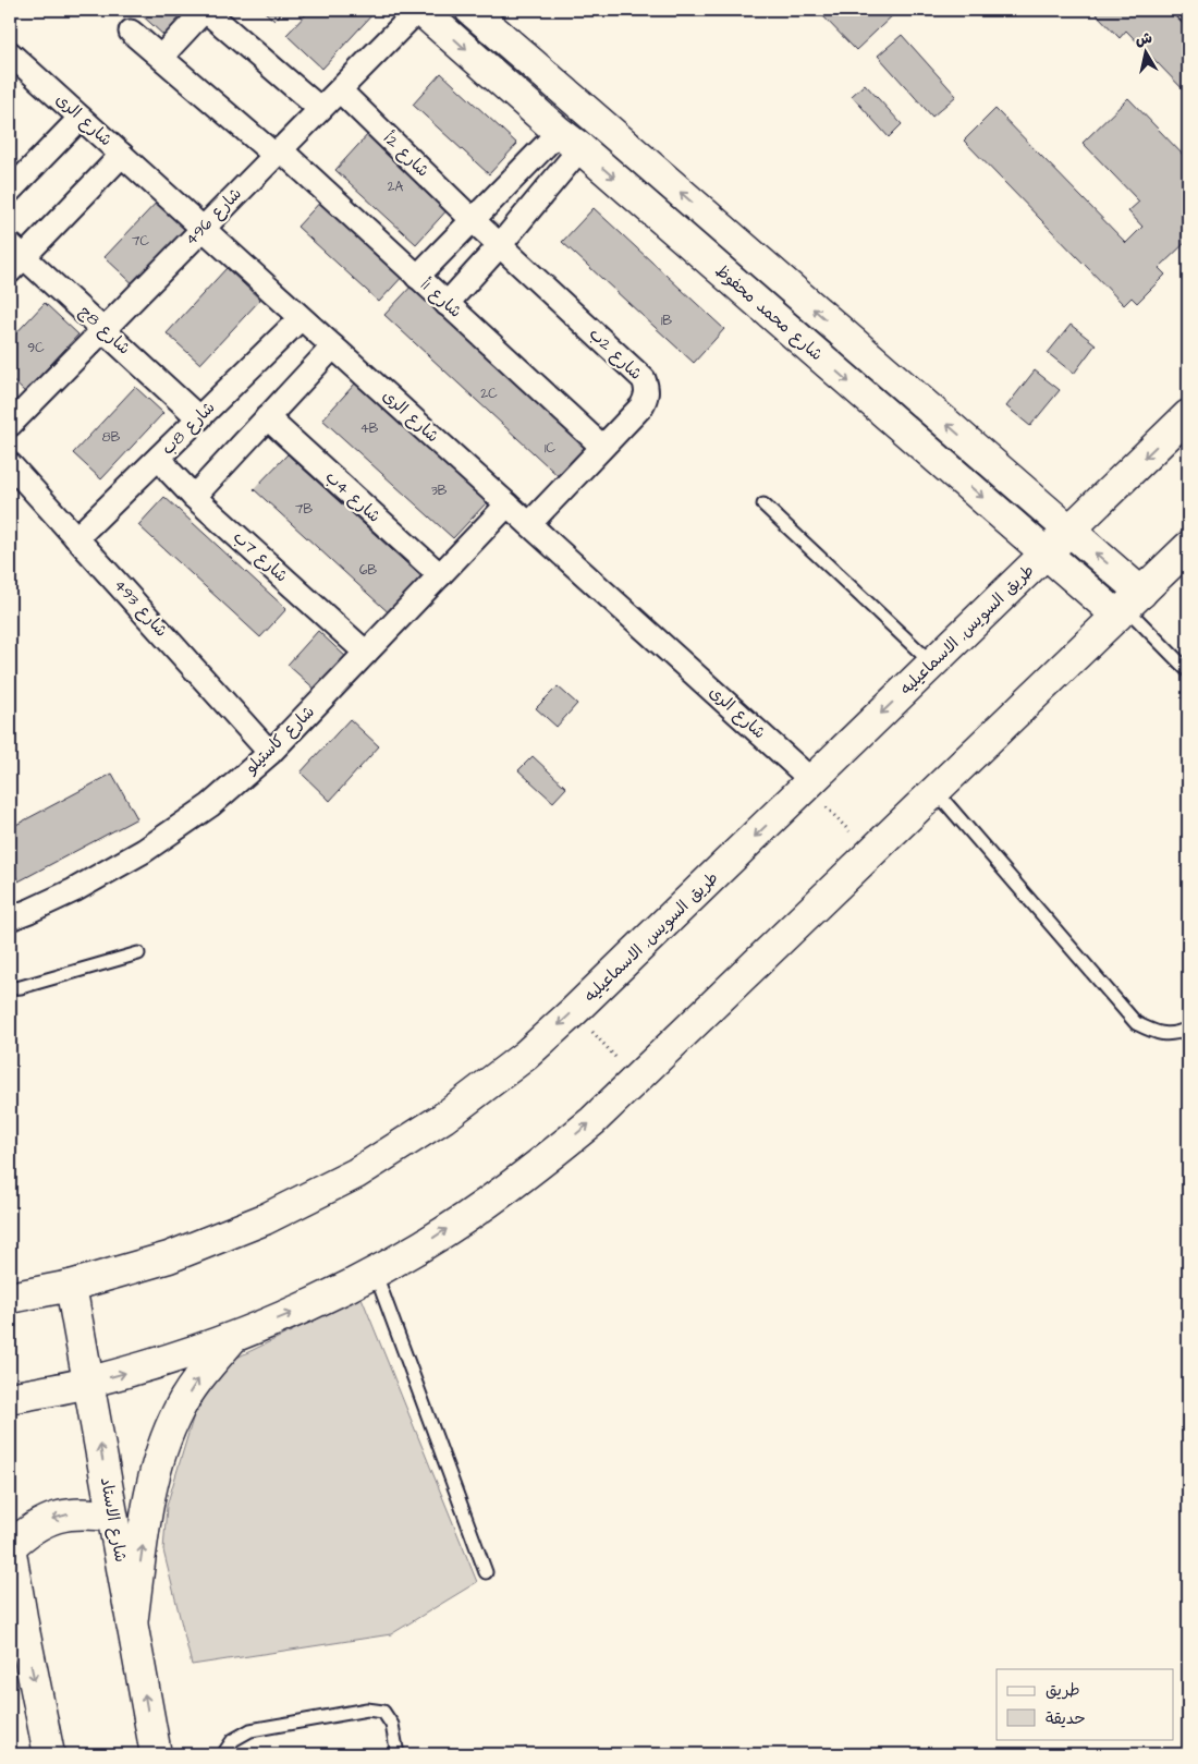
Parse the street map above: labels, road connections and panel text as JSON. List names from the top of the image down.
{
  "streets": {
    "main road": ["شارع محمد محفوظ", "طريق السويس, الاسماعيليه", "شارع الاستاد"],
    "street": [
      "شارع الرى",
      "شارع 2أ",
      "شارع 496",
      "شارع 1أ",
      "شارع 8ج",
      "شارع 2ب",
      "شارع 8ب",
      "شارع 4ب",
      "شارع 7ب",
      "شارع 493",
      "شارع كاستيلو"
    ]
  },
  "crossings": [
    ["شارع الرى", "شارع 496"],
    ["شارع الرى", "شارع 2ب"],
    ["شارع الرى", "شارع 8ب"],
    ["شارع الرى", "طريق السويس, الاسماعيليه"],
    ["شارع الرى", "شارع كاستيلو"],
    ["شارع 2أ", "شارع 496"],
    ["شارع 2أ", "شارع 2ب"],
    ["شارع 496", "شارع 1أ"],
    ["شارع 496", "شارع محمد محفوظ"],
    ["شارع 496", "شارع 8ج"],
    ["شارع 1أ", "شارع 2ب"],
    ["شارع محمد محفوظ", "طريق السويس, الاسماعيليه"],
    ["شارع 8ج", "شارع 8ب"],
    ["شارع 8ب", "شارع 7ب"],
    ["شارع 8ب", "شارع 493"],
    ["شارع 4ب", "شارع كاستيلو"],
    ["شارع 7ب", "شارع كاستيلو"],
    ["شارع 493", "شارع كاستيلو"],
    ["طريق السويس, الاسماعيليه", "شارع الاستاد"]
  ],
  "house_numbers": [
    "2A",
    "7C",
    "1B",
    "9C",
    "2C",
    "4B",
    "8B",
    "1C",
    "3B",
    "7B",
    "6B"
  ],
  "legend": ["طريق", "حديقة"],
  "north": "top"
}
